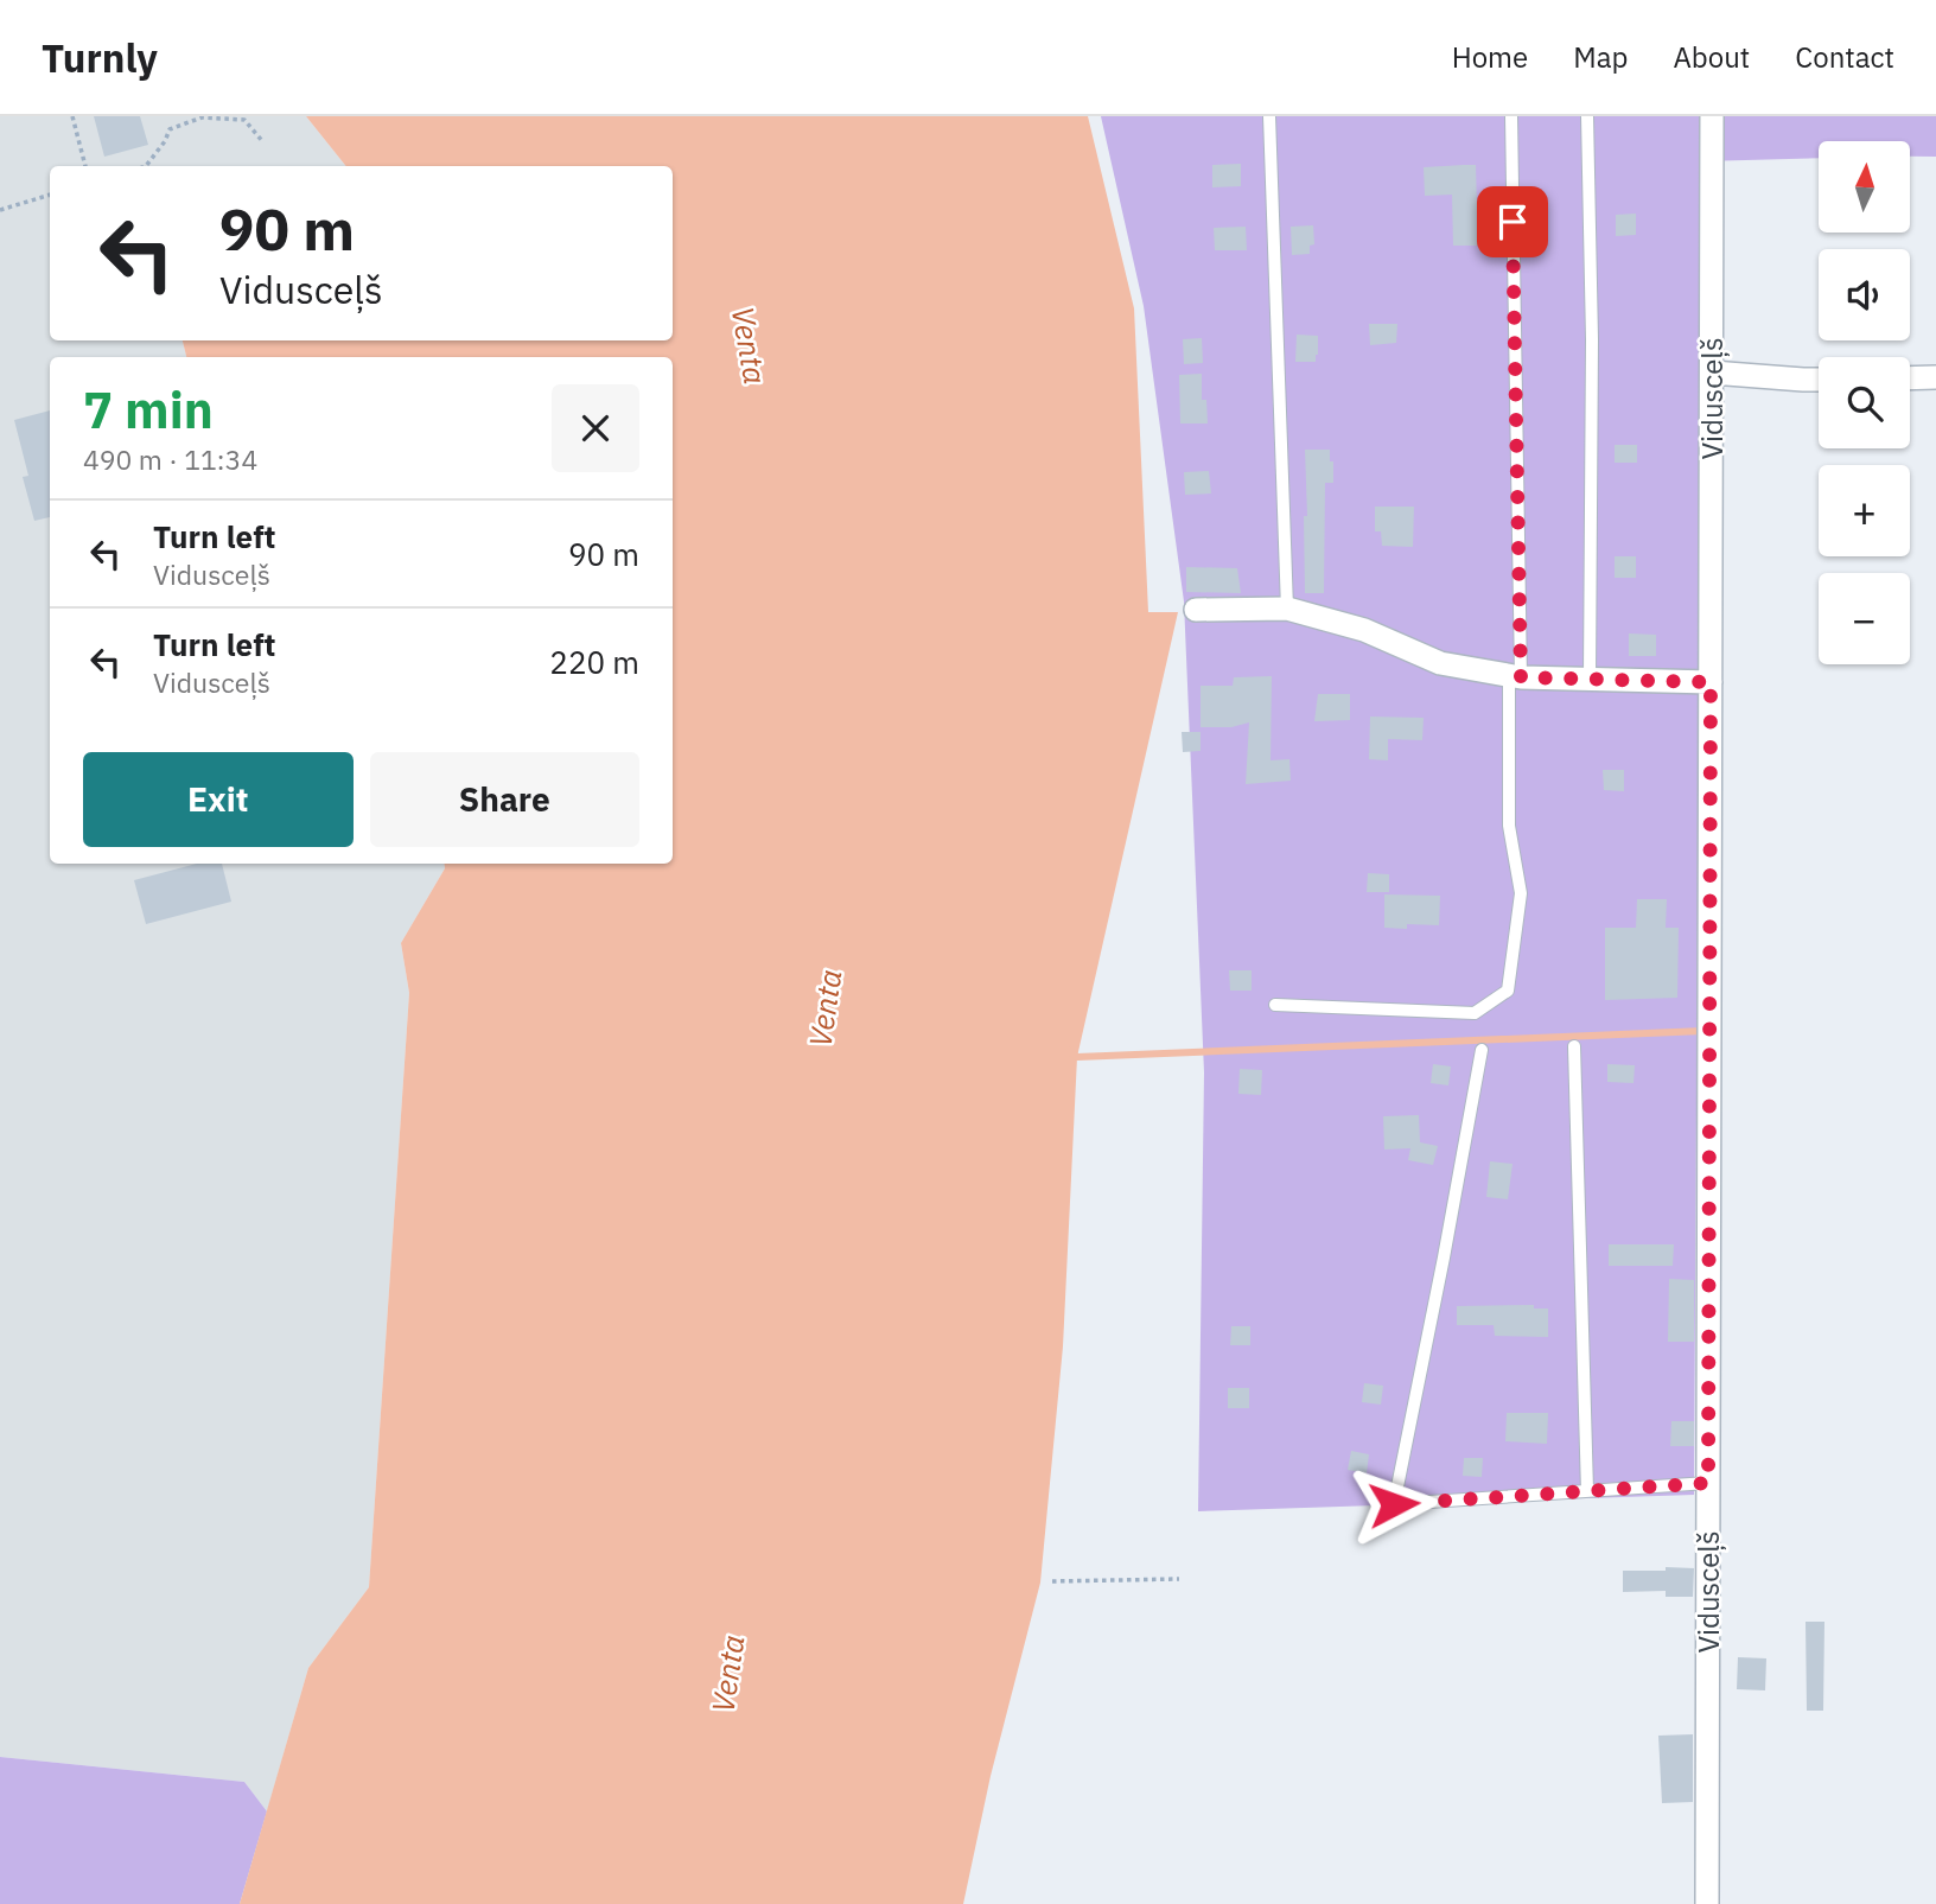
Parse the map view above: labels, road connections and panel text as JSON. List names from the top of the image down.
{
  "streets": {
    "street": ["Vidusceļš"]
  },
  "water": ["Venta"],
  "north": "top",
  "page": {
    "header": "Turnly",
    "nav": [
      "Home",
      "Map",
      "About",
      "Contact"
    ],
    "map_buttons": ["+", "−"],
    "turn": ["90 m", "Vidusceļš"],
    "heading": ["7 min", "490 m · 11:34"],
    "list": [
      {
        "name": "Turn left",
        "note": "Vidusceļš",
        "value": "90 m"
      },
      {
        "name": "Turn left",
        "note": "Vidusceļš",
        "value": "220 m"
      }
    ],
    "buttons": ["Exit", "Share"]
  }
}
